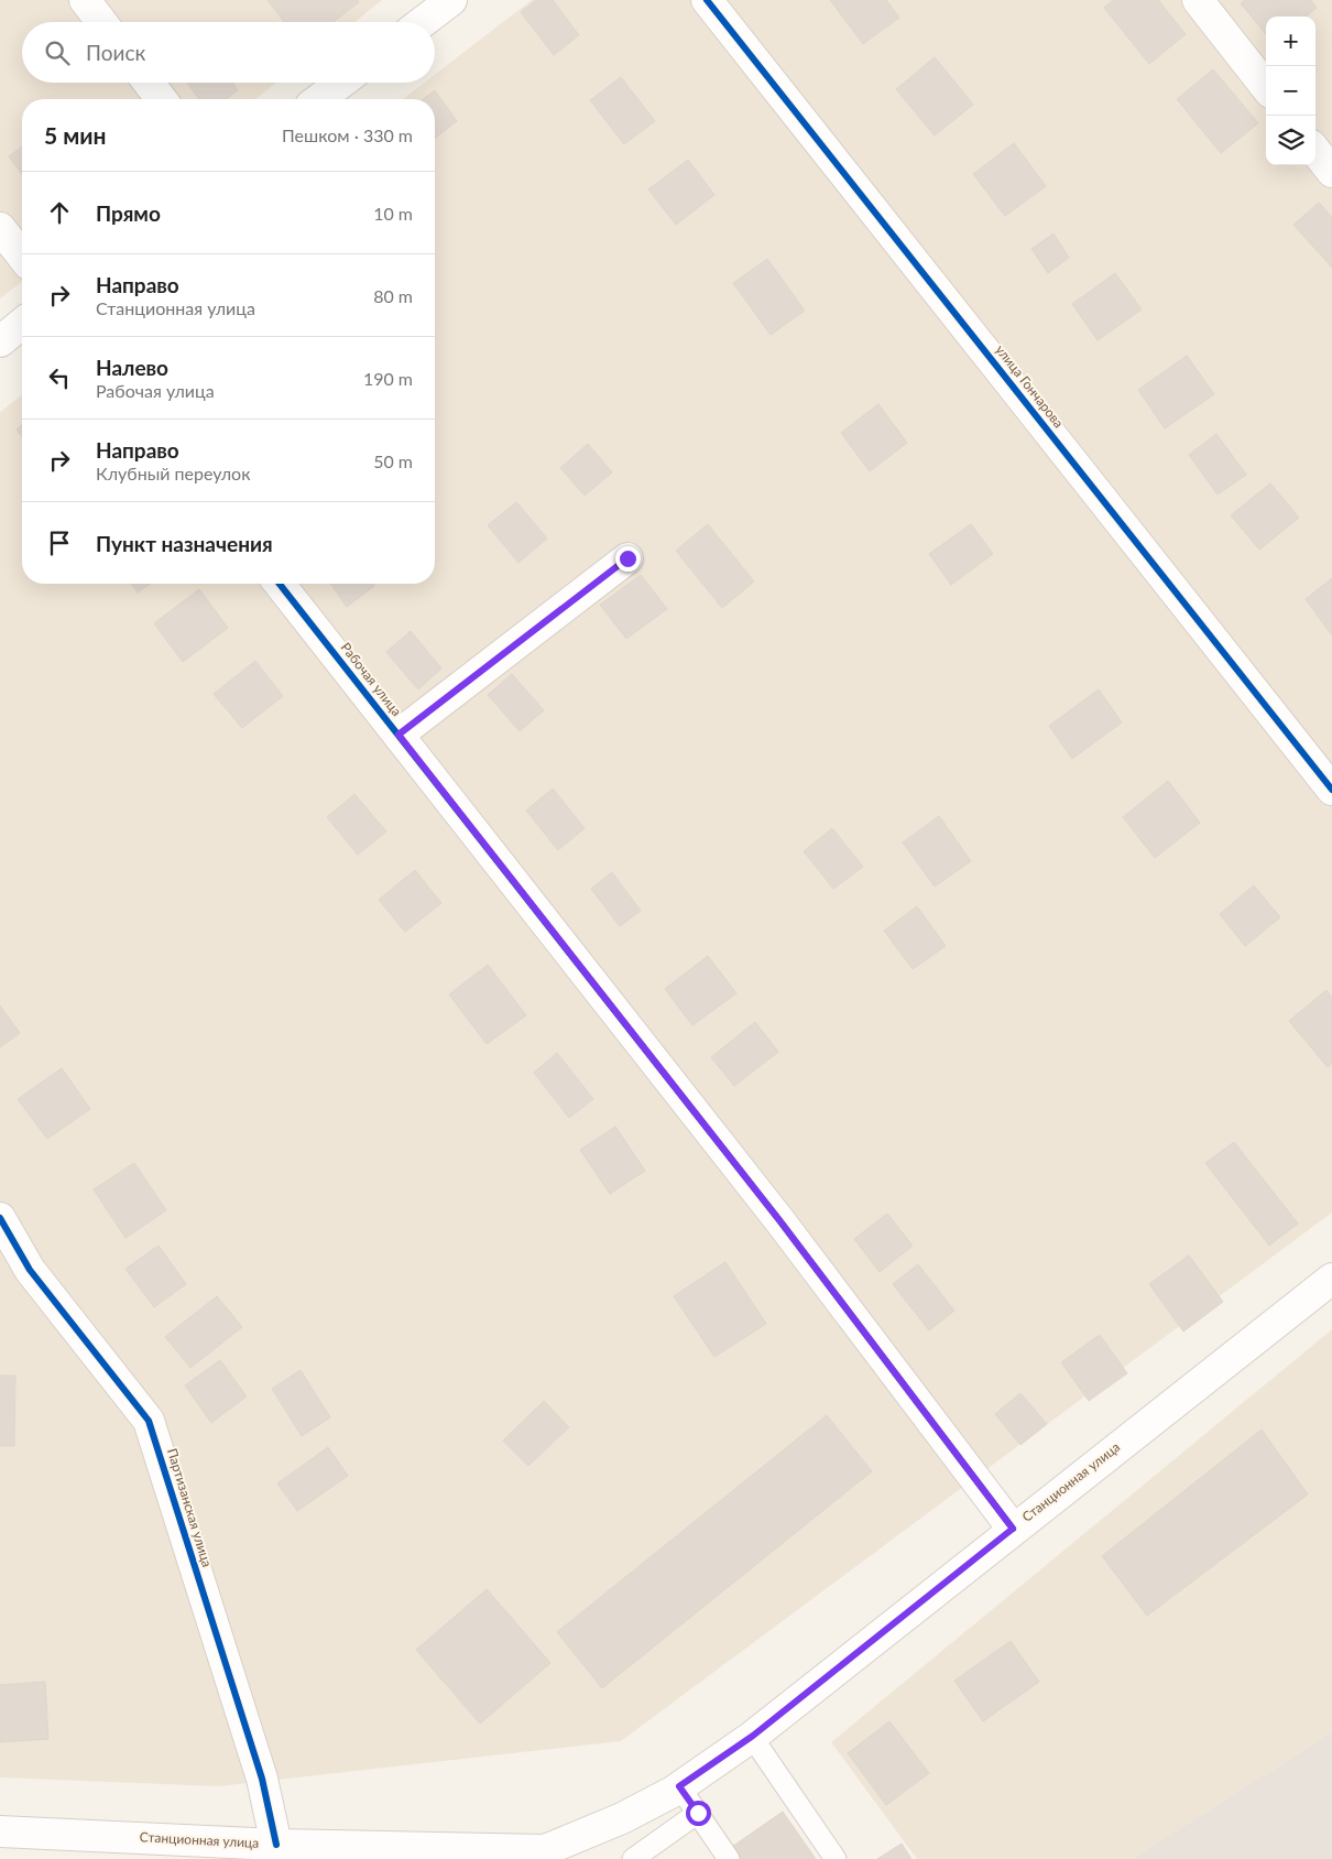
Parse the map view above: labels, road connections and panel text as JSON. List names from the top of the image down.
{
  "streets": {
    "street": [
      "улица Гончарова",
      "Рабочая улица",
      "Станционная улица",
      "Партизанская улица"
    ]
  },
  "crossings": [
    ["Рабочая улица", "Станционная улица"],
    ["Станционная улица", "Партизанская улица"]
  ],
  "page": {
    "map_buttons": ["+", "−"],
    "search": "Поиск",
    "heading": ["5 мин", "Пешком · 330 m"],
    "list": [
      ["Прямо", "10 m"],
      ["Направо", "Станционная улица", "80 m"],
      ["Налево", "Рабочая улица", "190 m"],
      ["Направо", "Клубный переулок", "50 m"],
      "Пункт назначения"
    ]
  }
}
